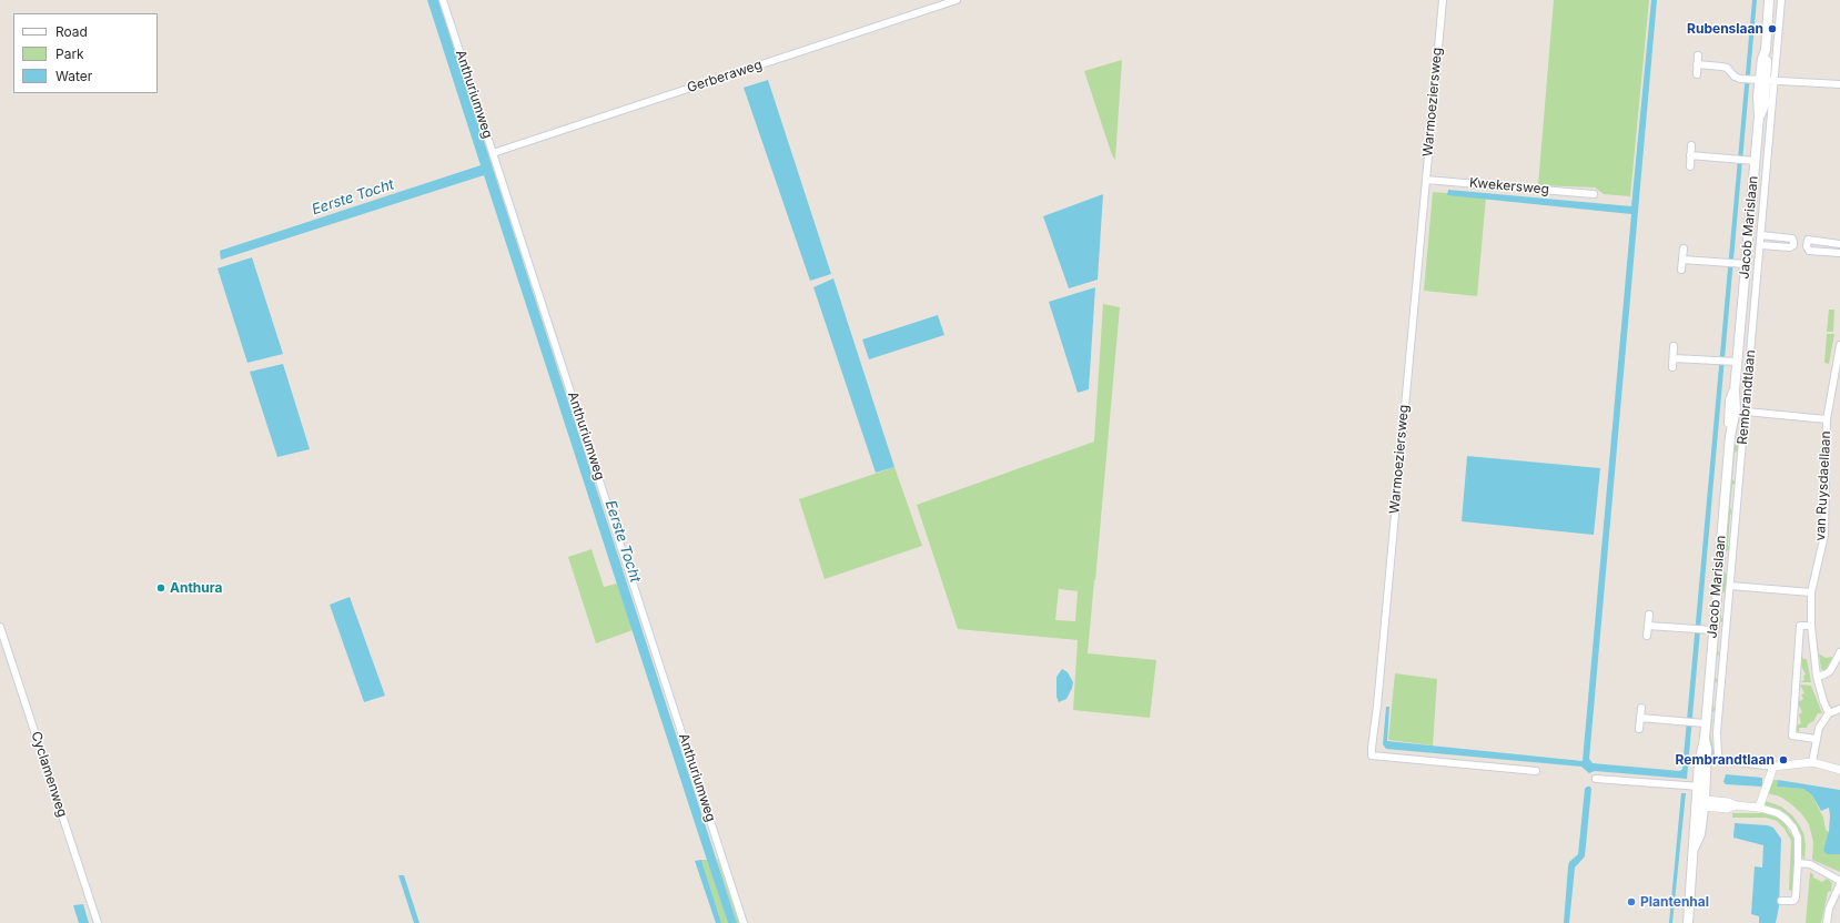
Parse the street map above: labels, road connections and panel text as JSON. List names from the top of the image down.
{
  "streets": {
    "main road": ["Jacob Marislaan"],
    "street": [
      "Gerberaweg",
      "Anthuriumweg",
      "Warmoeziersweg",
      "Kwekersweg",
      "Rembrandtlaan",
      "van Ruysdaellaan",
      "Cyclamenweg"
    ]
  },
  "crossings": [
    ["Gerberaweg", "Anthuriumweg"],
    ["Warmoeziersweg", "Kwekersweg"],
    ["Jacob Marislaan", "Rembrandtlaan"]
  ],
  "water": ["Eerste Tocht"],
  "places": [
    "Rubenslaan",
    "Anthura",
    "Rembrandtlaan",
    "Plantenhal"
  ],
  "legend": ["Road", "Park", "Water"]
}
